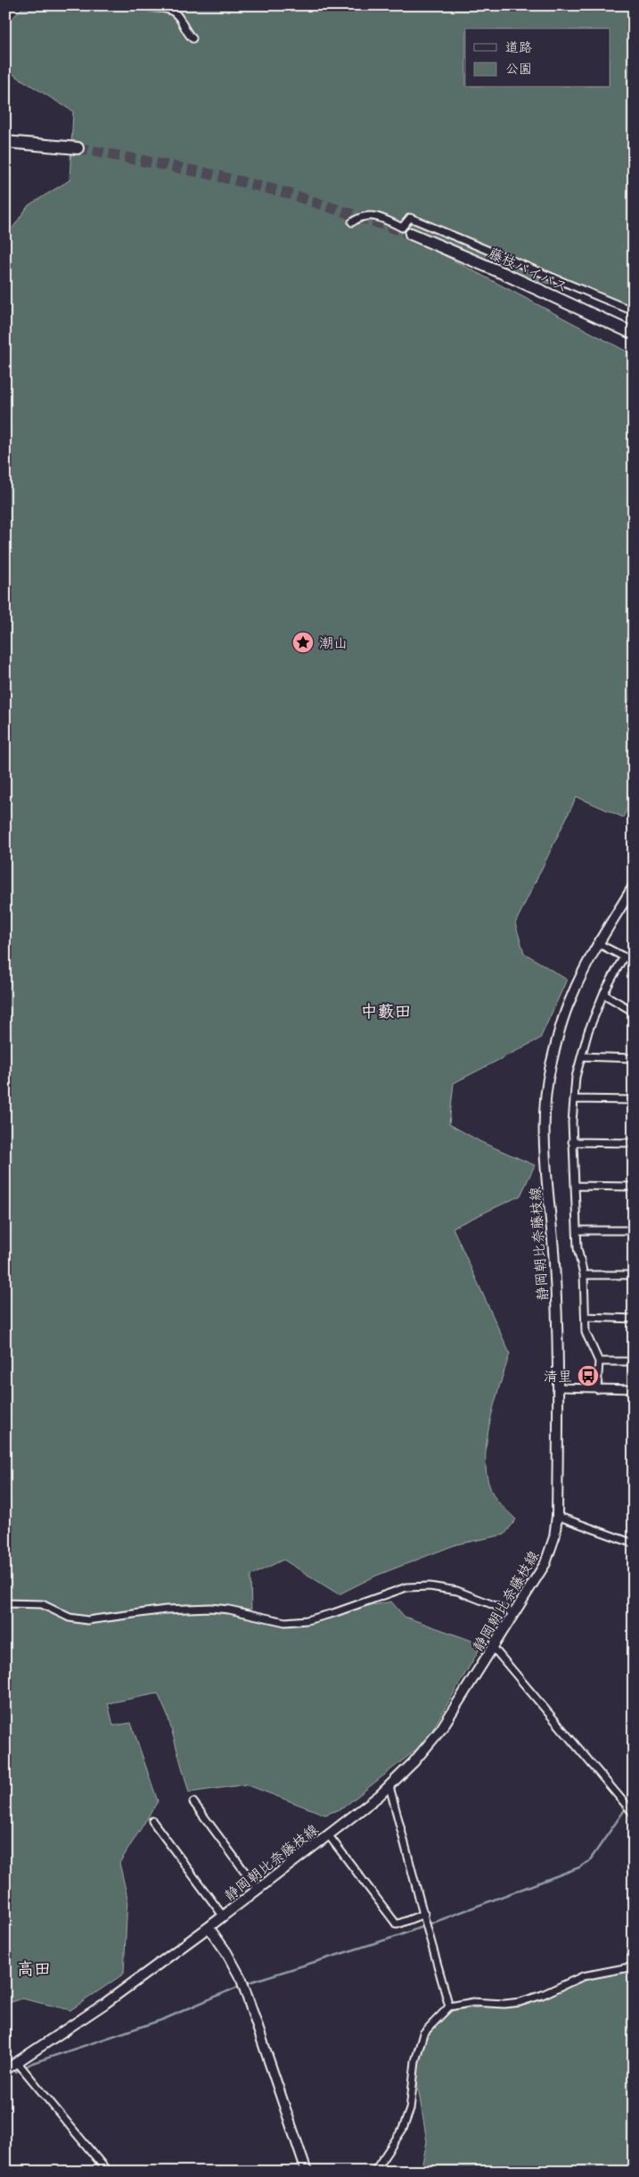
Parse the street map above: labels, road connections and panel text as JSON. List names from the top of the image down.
{
  "streets": {
    "highway": ["藤枝バイパス"],
    "main road": ["静岡朝比奈藤枝線"]
  },
  "districts": ["中藪田", "高田"],
  "places": {
    "place": ["潮山"],
    "bus stop": ["清里"]
  },
  "legend": ["道路", "公園"]
}
